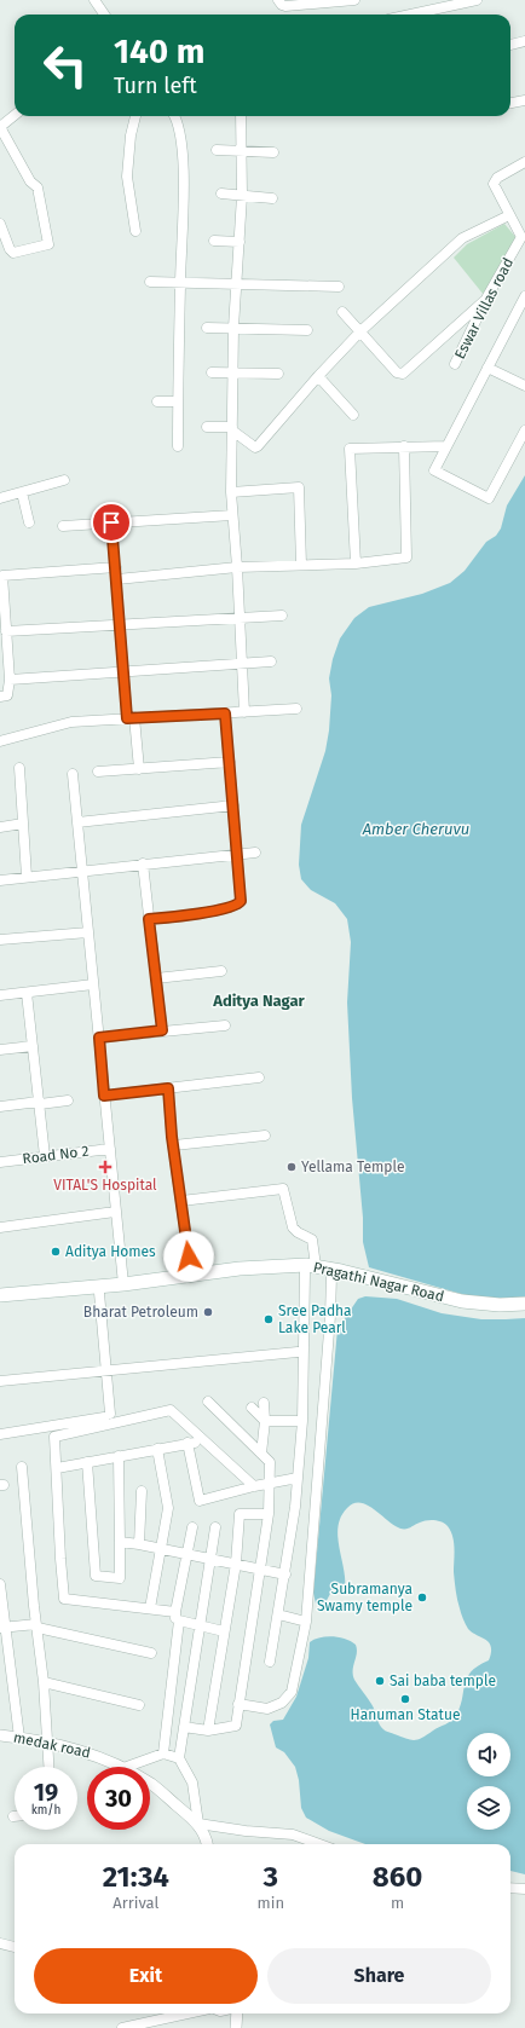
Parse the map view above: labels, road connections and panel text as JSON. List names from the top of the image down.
{
  "streets": {
    "main road": ["Pragathi Nagar Road"],
    "street": ["Eswar Villas road", "Road No 2", "medak road"]
  },
  "districts": ["Aditya Nagar"],
  "water": ["Amber Cheruvu"],
  "places": {
    "health": ["VITAL'S Hospital"],
    "other": [
      "Yellama Temple",
      "Aditya Homes",
      "Bharat Petroleum",
      "Sree Padha Lake Pearl",
      "Subramanya Swamy temple",
      "Sai baba temple",
      "Hanuman Statue"
    ]
  },
  "page": {
    "turn": ["140 m", "Turn left"],
    "speed": "19 km/h",
    "limit": "30",
    "eta": [
      "21:34",
      "Arrival",
      "3",
      "min",
      "860",
      "m"
    ],
    "buttons": ["Exit", "Share"]
  }
}
